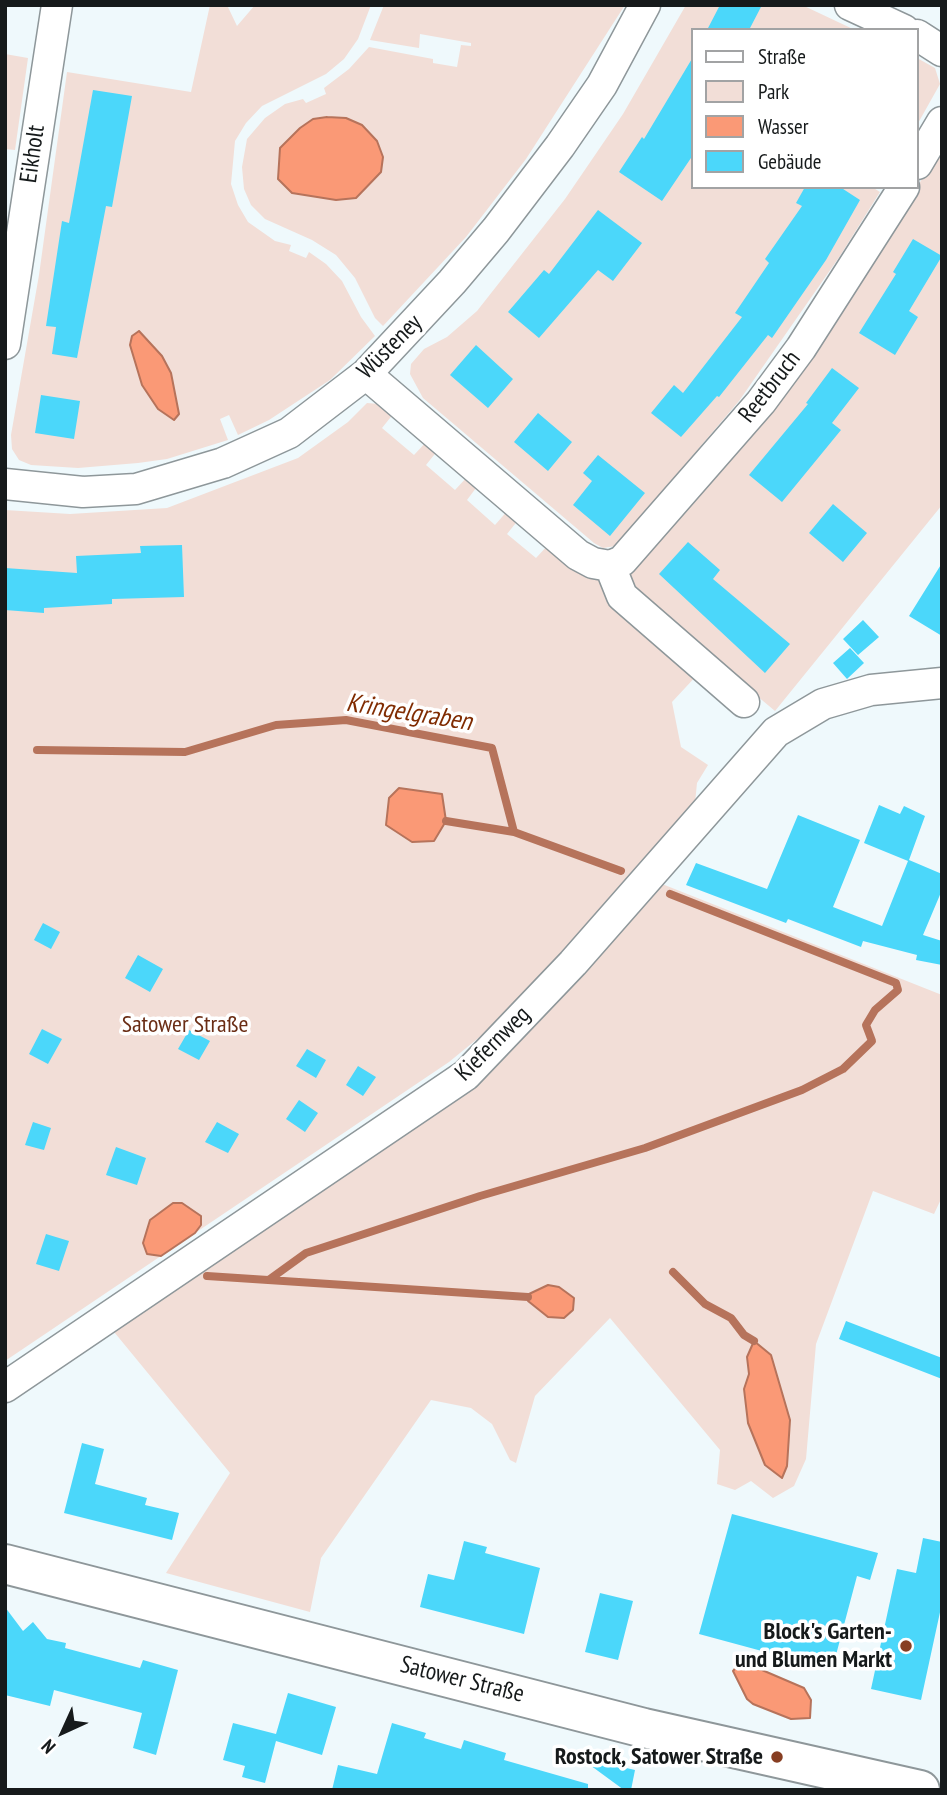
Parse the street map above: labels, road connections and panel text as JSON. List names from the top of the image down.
{
  "streets": {
    "main road": ["Satower Straße"],
    "street": [
      "Eikholt",
      "Wüsteney",
      "Reetbruch",
      "Kiefernweg"
    ]
  },
  "water": ["Kringelgraben"],
  "parks": ["Satower Straße"],
  "places": ["Block's Garten- und Blumen Markt", "Rostock, Satower Straße"],
  "legend": [
    "Straße",
    "Park",
    "Wasser",
    "Gebäude"
  ],
  "north": "bottom left"
}
